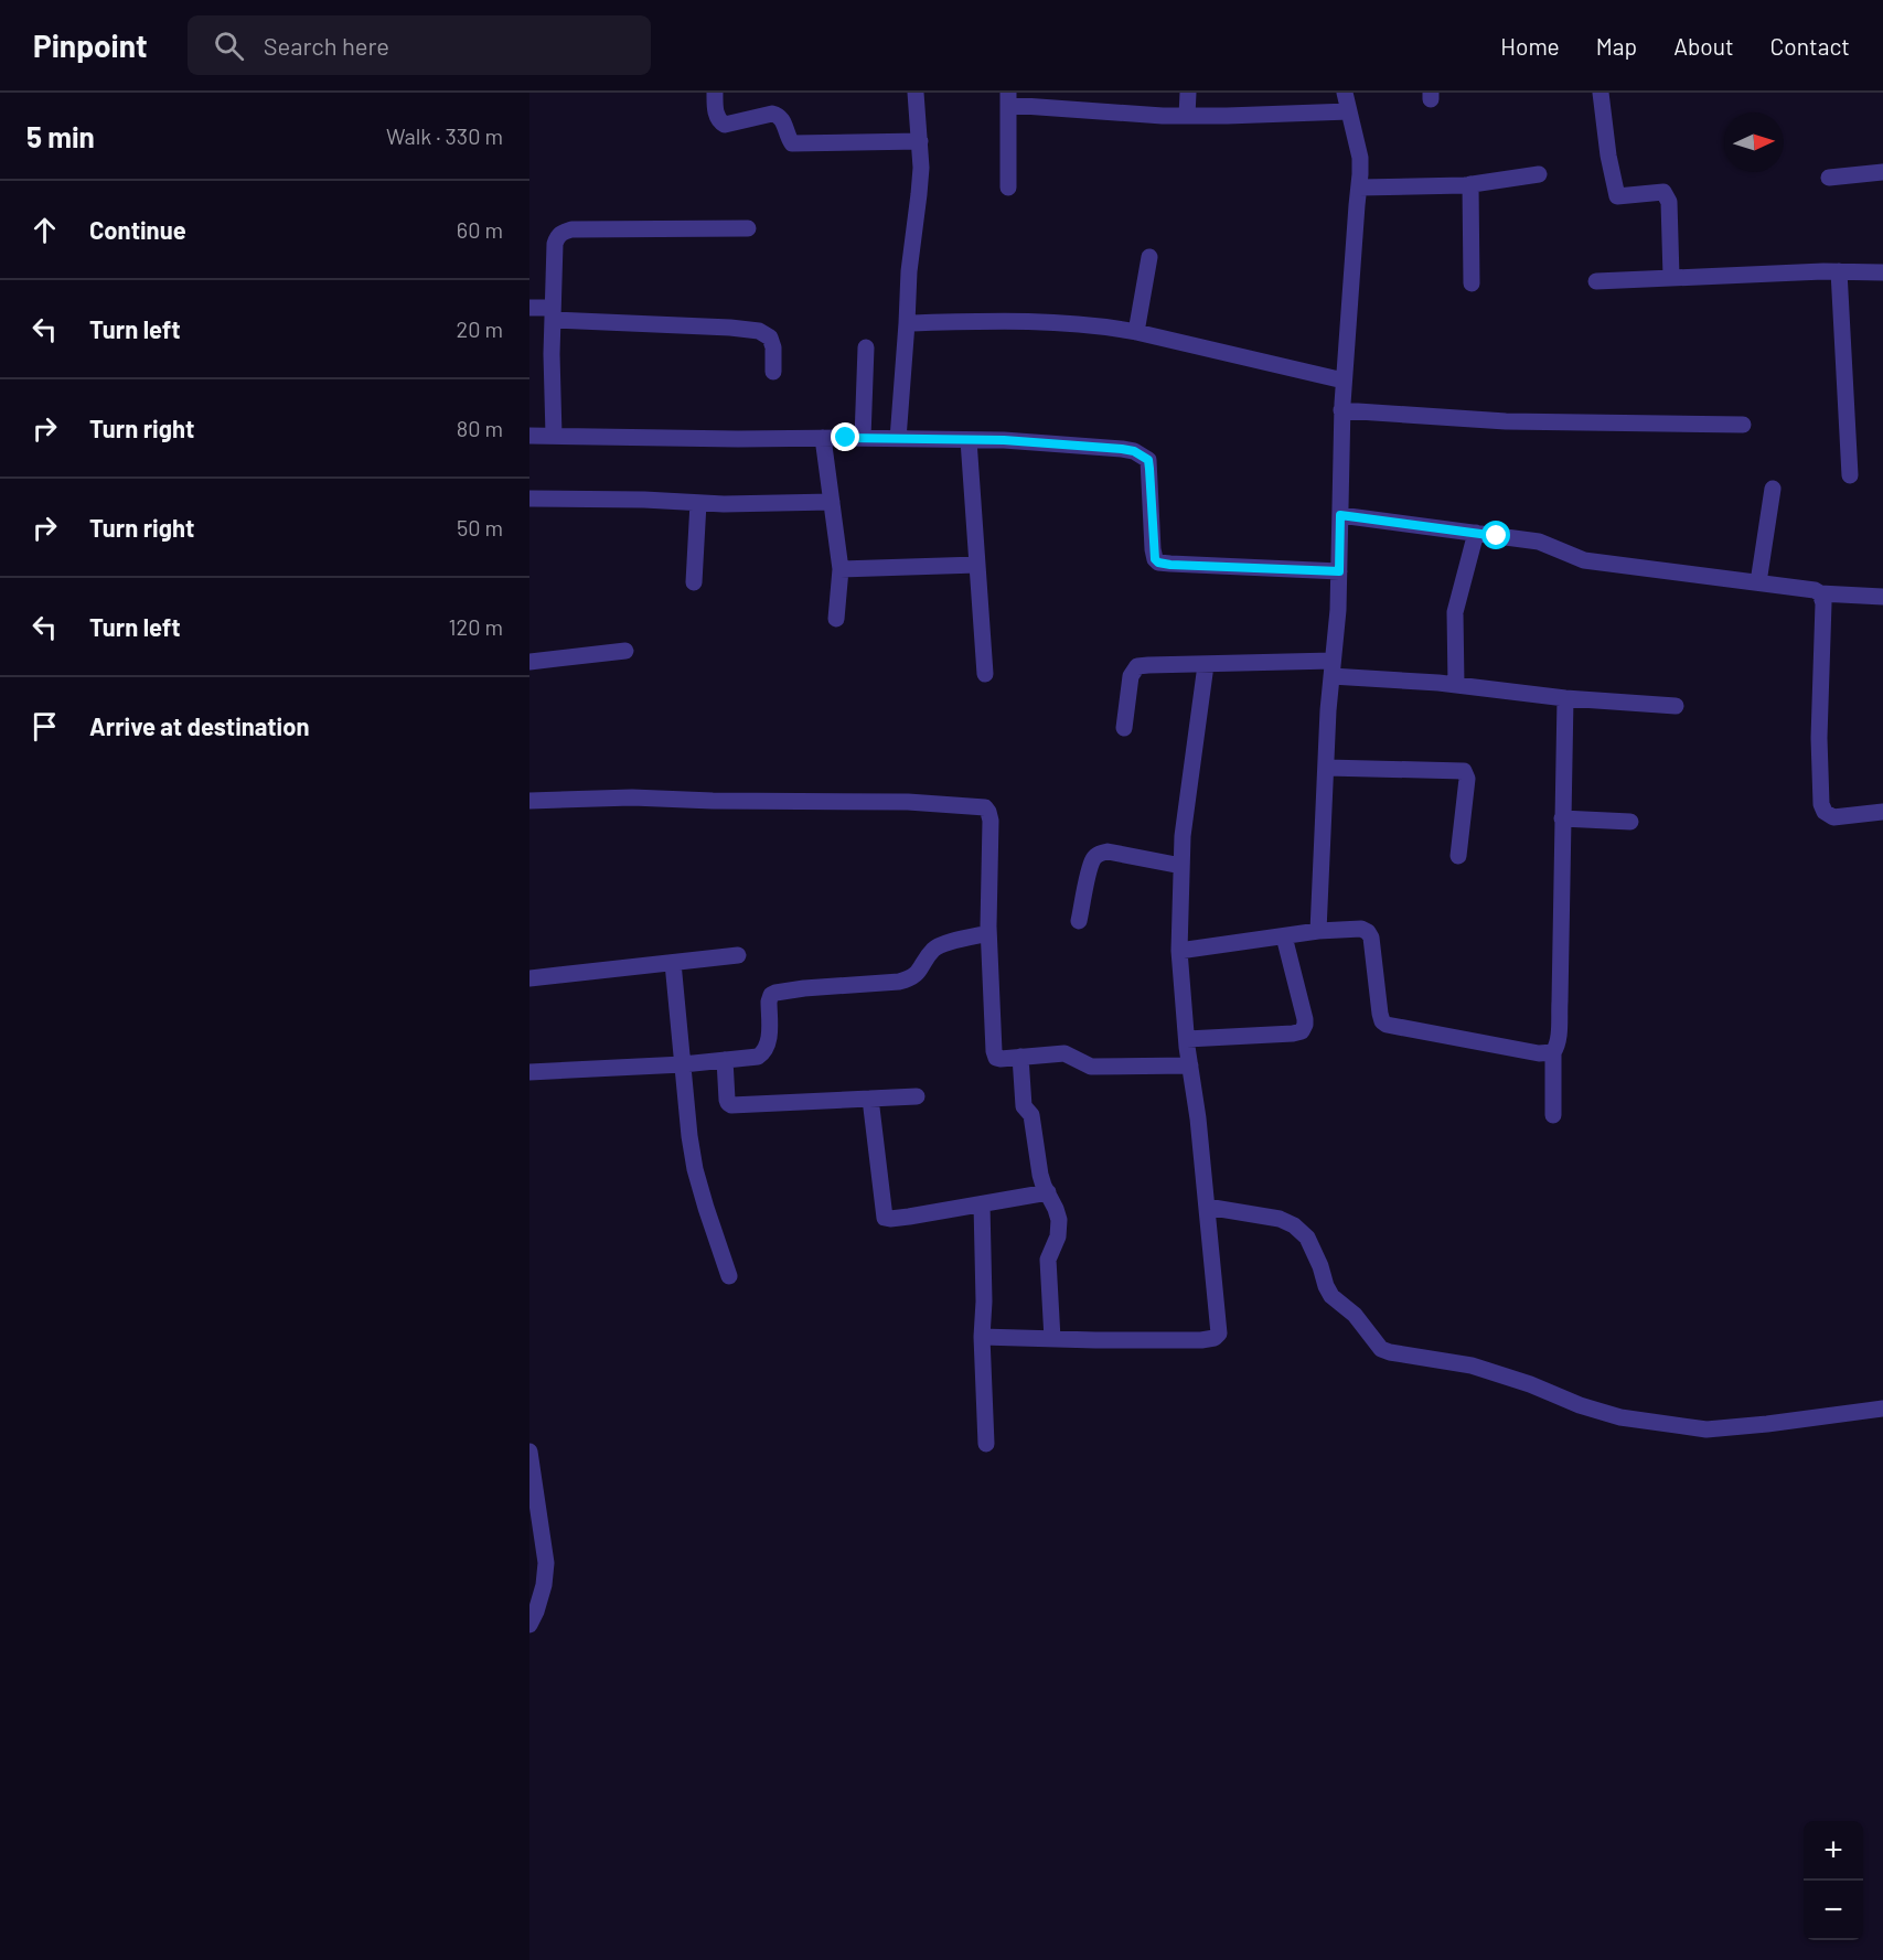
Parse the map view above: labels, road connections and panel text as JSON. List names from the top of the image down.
{
  "north": "right",
  "page": {
    "header": "Pinpoint",
    "search": "Search here",
    "nav": [
      "Home",
      "Map",
      "About",
      "Contact"
    ],
    "heading": ["5 min", "Walk · 330 m"],
    "list": [
      ["Continue", "60 m"],
      ["Turn left", "20 m"],
      ["Turn right", "80 m"],
      ["Turn right", "50 m"],
      ["Turn left", "120 m"],
      "Arrive at destination"
    ],
    "map_buttons": ["+", "−"]
  }
}
